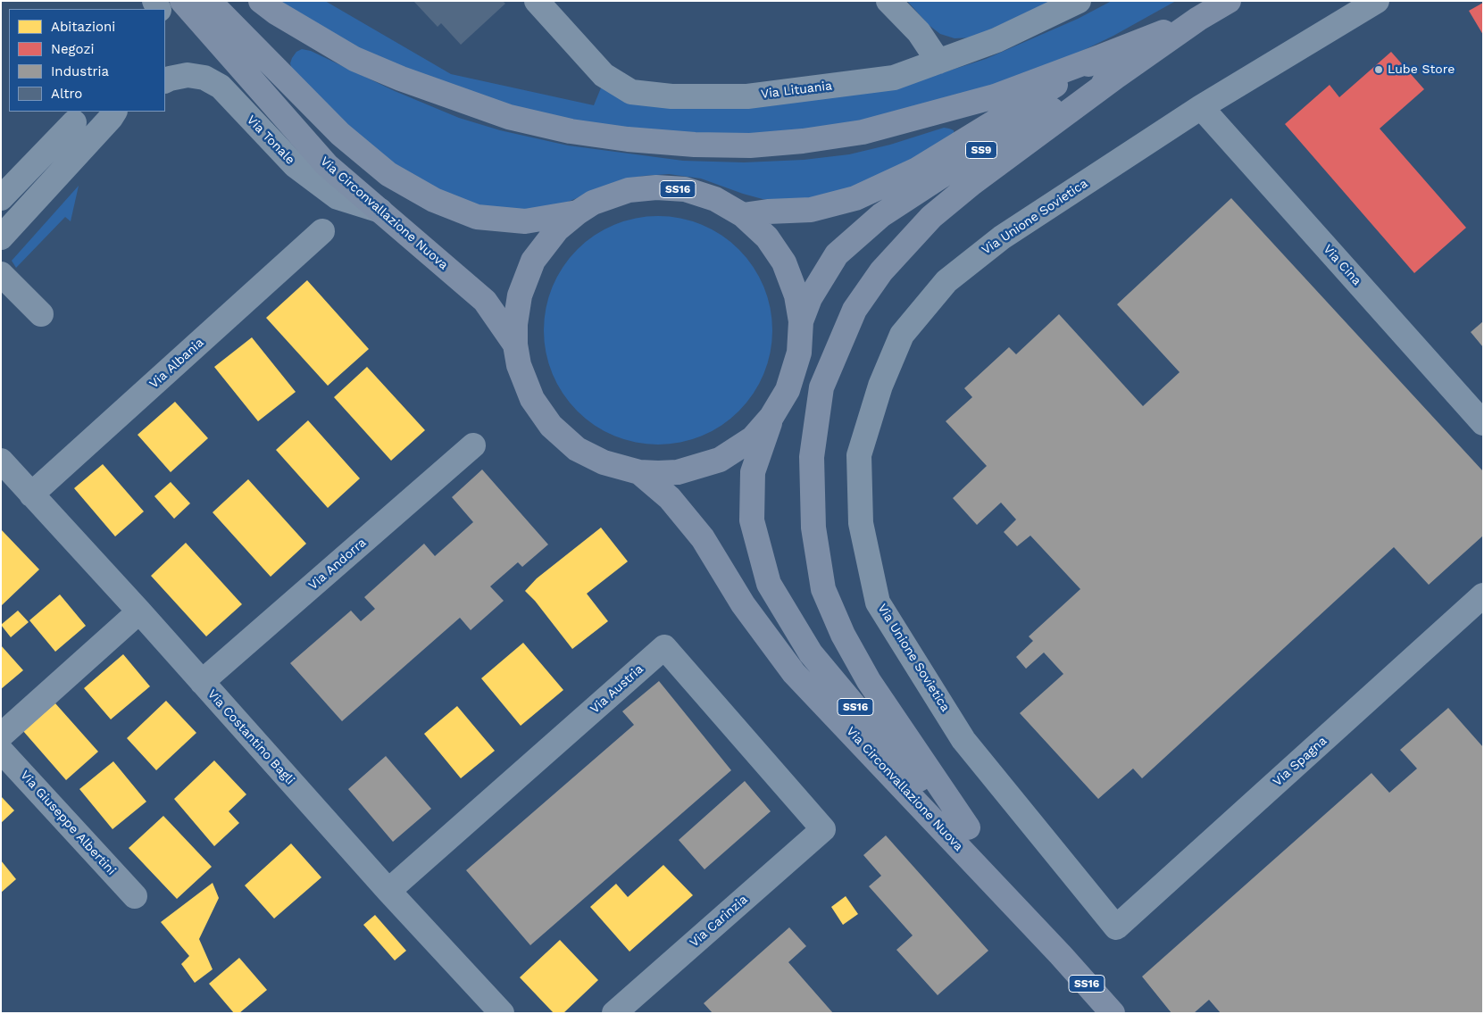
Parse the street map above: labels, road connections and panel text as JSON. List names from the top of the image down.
{
  "streets": {
    "main road": ["SS9", "SS16", "Via Circonvallazione Nuova"],
    "street": [
      "Via Lituania",
      "Via Tonale",
      "Via Unione Sovietica",
      "Via Cina",
      "Via Albania",
      "Via Andorra",
      "Via Austria",
      "Via Costantino Bagli",
      "Via Spagna",
      "Via Giuseppe Albertini",
      "Via Carinzia"
    ]
  },
  "crossings": [
    ["Via Tonale", "Via Circonvallazione Nuova"],
    ["SS9", "SS16"],
    ["SS16", "Via Circonvallazione Nuova"],
    ["Via Unione Sovietica", "Via Cina"],
    ["Via Unione Sovietica", "Via Spagna"],
    ["Via Albania", "Via Costantino Bagli"],
    ["Via Andorra", "Via Costantino Bagli"],
    ["Via Austria", "Via Costantino Bagli"],
    ["Via Austria", "Via Carinzia"]
  ],
  "places": ["Lube Store"],
  "legend": [
    "Abitazioni",
    "Negozi",
    "Industria",
    "Altro"
  ]
}
